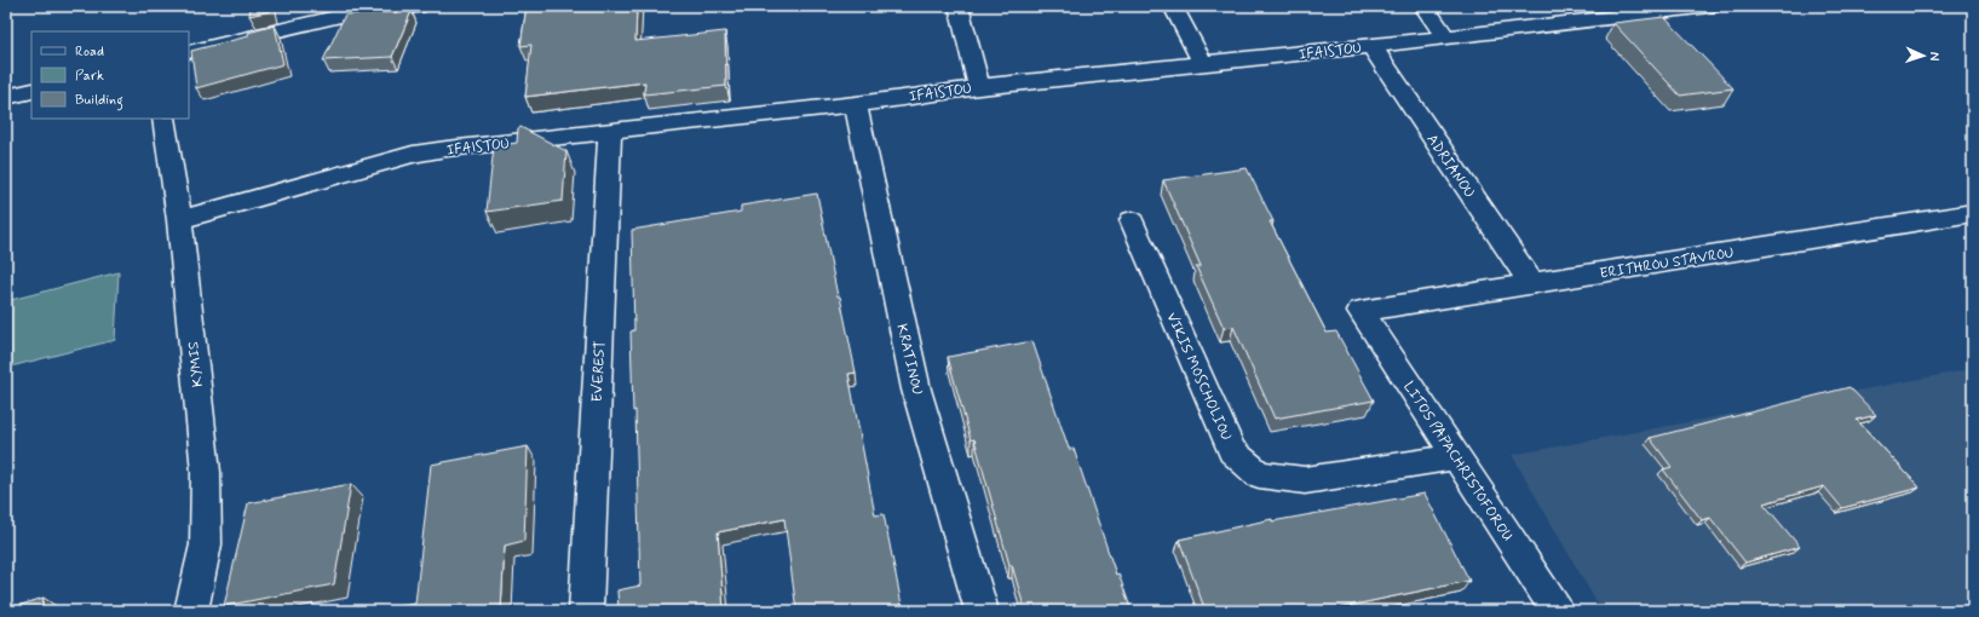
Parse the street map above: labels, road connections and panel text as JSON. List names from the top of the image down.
{
  "streets": {
    "street": [
      "IFAISTOU",
      "ADRIANOU",
      "ERITHROU STAVROU",
      "KRATINOU",
      "KYMIS",
      "EVEREST",
      "VIKIS MOSCHOLIOU",
      "LITOS PAPACHRISTOFOROU"
    ]
  },
  "crossings": [
    ["IFAISTOU", "ADRIANOU"],
    ["IFAISTOU", "KRATINOU"],
    ["IFAISTOU", "KYMIS"],
    ["IFAISTOU", "EVEREST"],
    ["ADRIANOU", "ERITHROU STAVROU"],
    ["ERITHROU STAVROU", "LITOS PAPACHRISTOFOROU"],
    ["VIKIS MOSCHOLIOU", "LITOS PAPACHRISTOFOROU"]
  ],
  "legend": ["Road", "Park", "Building"],
  "north": "right"
}
